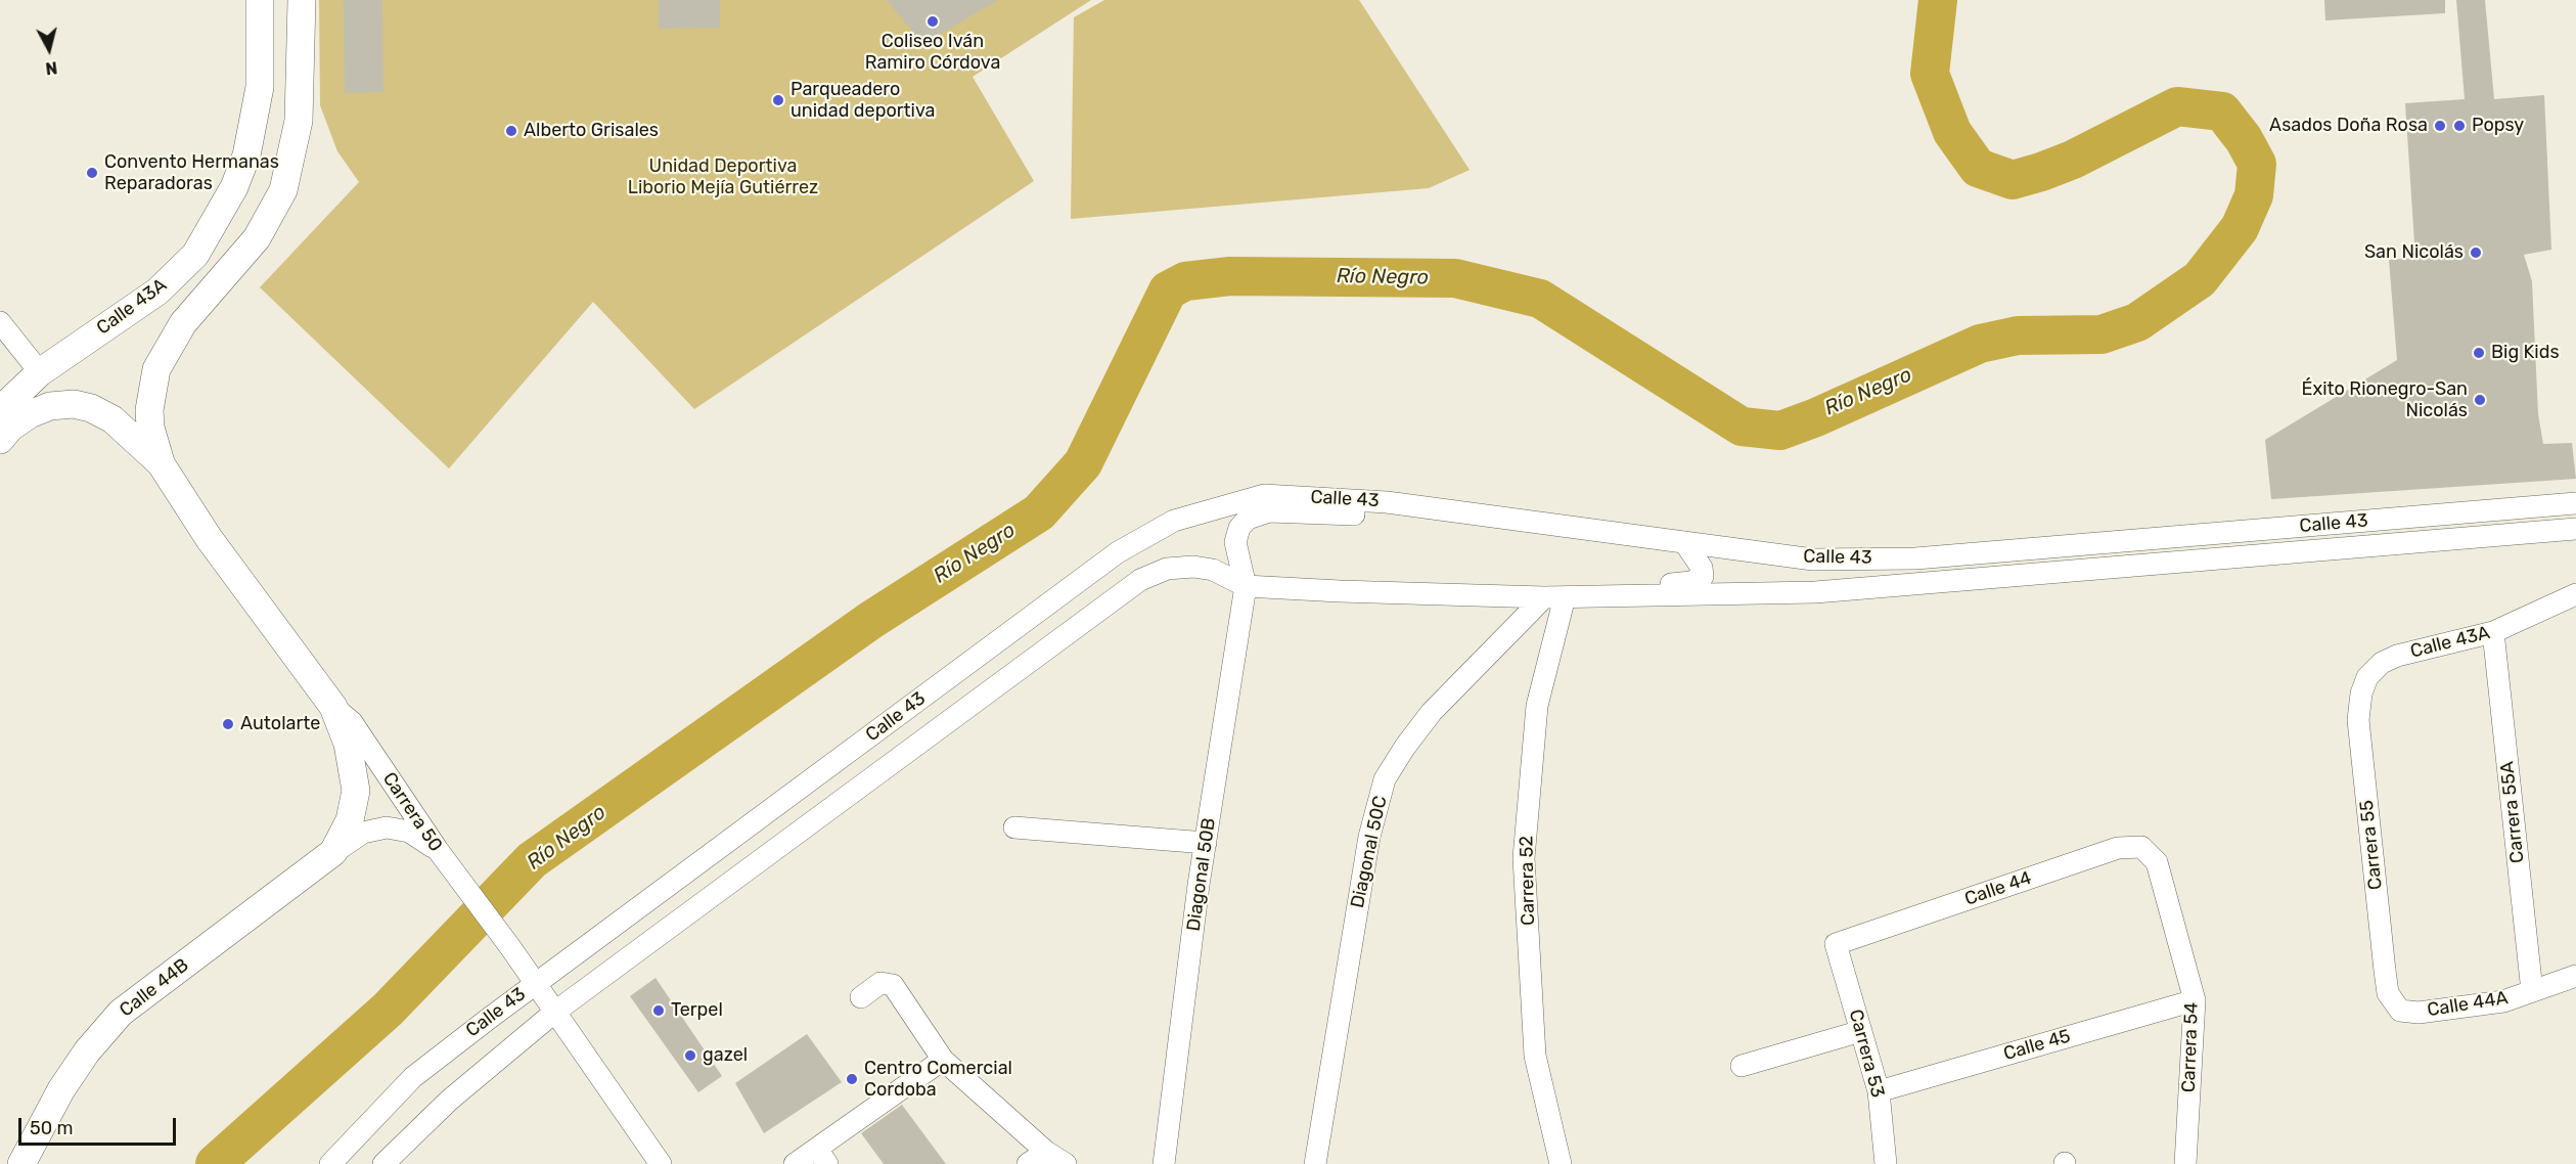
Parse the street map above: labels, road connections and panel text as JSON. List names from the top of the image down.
{
  "streets": {
    "main road": ["Calle 43A", "Carrera 50", "Calle 44B"],
    "street": [
      "Calle 43",
      "Carrera 55A",
      "Carrera 55",
      "Diagonal 50C",
      "Diagonal 50B",
      "Carrera 52",
      "Calle 44",
      "Calle 44A",
      "Calle 45",
      "Carrera 54",
      "Carrera 53"
    ]
  },
  "crossings": [
    ["Calle 43A", "Carrera 55A"],
    ["Calle 43A", "Carrera 55"],
    ["Calle 43", "Carrera 50"],
    ["Calle 43", "Diagonal 50C"],
    ["Calle 43", "Diagonal 50B"],
    ["Calle 43", "Carrera 52"],
    ["Carrera 50", "Calle 44B"],
    ["Carrera 55A", "Calle 44A"],
    ["Carrera 55", "Calle 44A"],
    ["Diagonal 50C", "Carrera 52"],
    ["Calle 44", "Carrera 54"],
    ["Calle 44", "Carrera 53"],
    ["Calle 45", "Carrera 54"],
    ["Calle 45", "Carrera 53"]
  ],
  "water": ["Río Negro"],
  "parks": ["Unidad Deportiva Liborio Mejía Gutiérrez"],
  "places": [
    "Coliseo Iván Ramiro Córdova",
    "Parqueadero unidad deportiva",
    "Asados Doña Rosa",
    "Popsy",
    "Alberto Grisales",
    "Convento Hermanas Reparadoras",
    "San Nicolás",
    "Big Kids",
    "Éxito Rionegro-San Nicolás",
    "Autolarte",
    "Terpel",
    "gazel",
    "Centro Comercial Cordoba"
  ],
  "scale_bar": "50 m",
  "north": "bottom"
}
